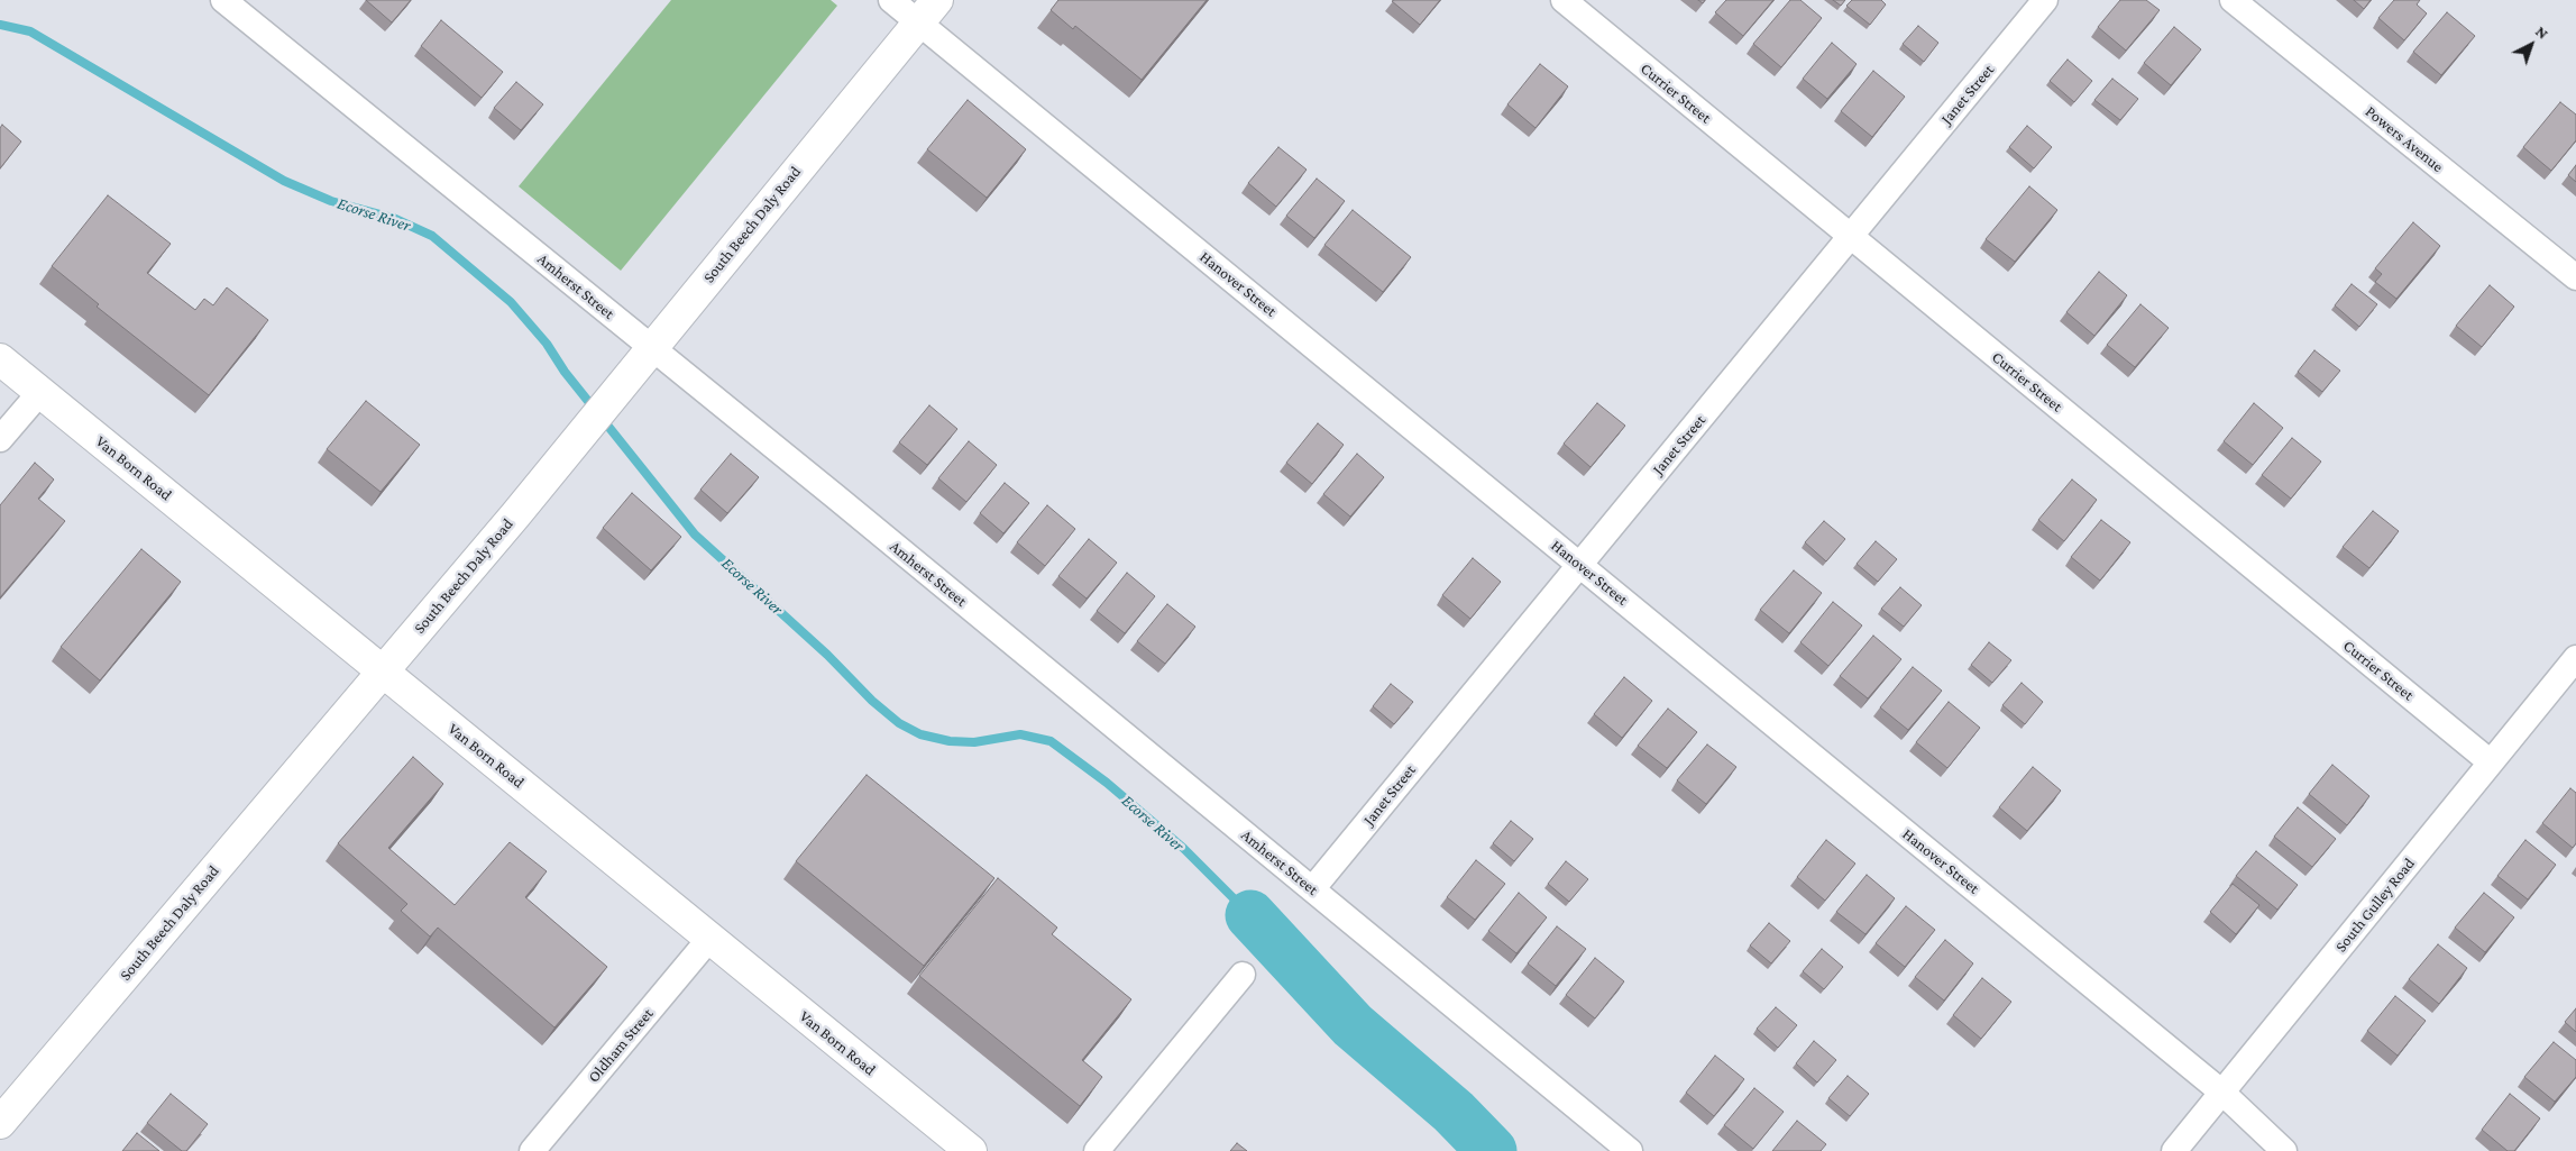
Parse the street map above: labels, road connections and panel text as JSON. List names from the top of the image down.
{
  "streets": {
    "main road": ["South Beech Daly Road", "Van Born Road"],
    "street": [
      "Currier Street",
      "Janet Street",
      "Powers Avenue",
      "Hanover Street",
      "Amherst Street",
      "South Gulley Road",
      "Oldham Street"
    ]
  },
  "crossings": [
    ["Currier Street", "Janet Street"],
    ["Currier Street", "South Gulley Road"],
    ["Janet Street", "Hanover Street"],
    ["Janet Street", "Amherst Street"],
    ["South Beech Daly Road", "Hanover Street"],
    ["South Beech Daly Road", "Amherst Street"],
    ["South Beech Daly Road", "Van Born Road"],
    ["Hanover Street", "South Gulley Road"],
    ["Van Born Road", "Oldham Street"]
  ],
  "water": ["Ecorse River"],
  "north": "top right"
}
